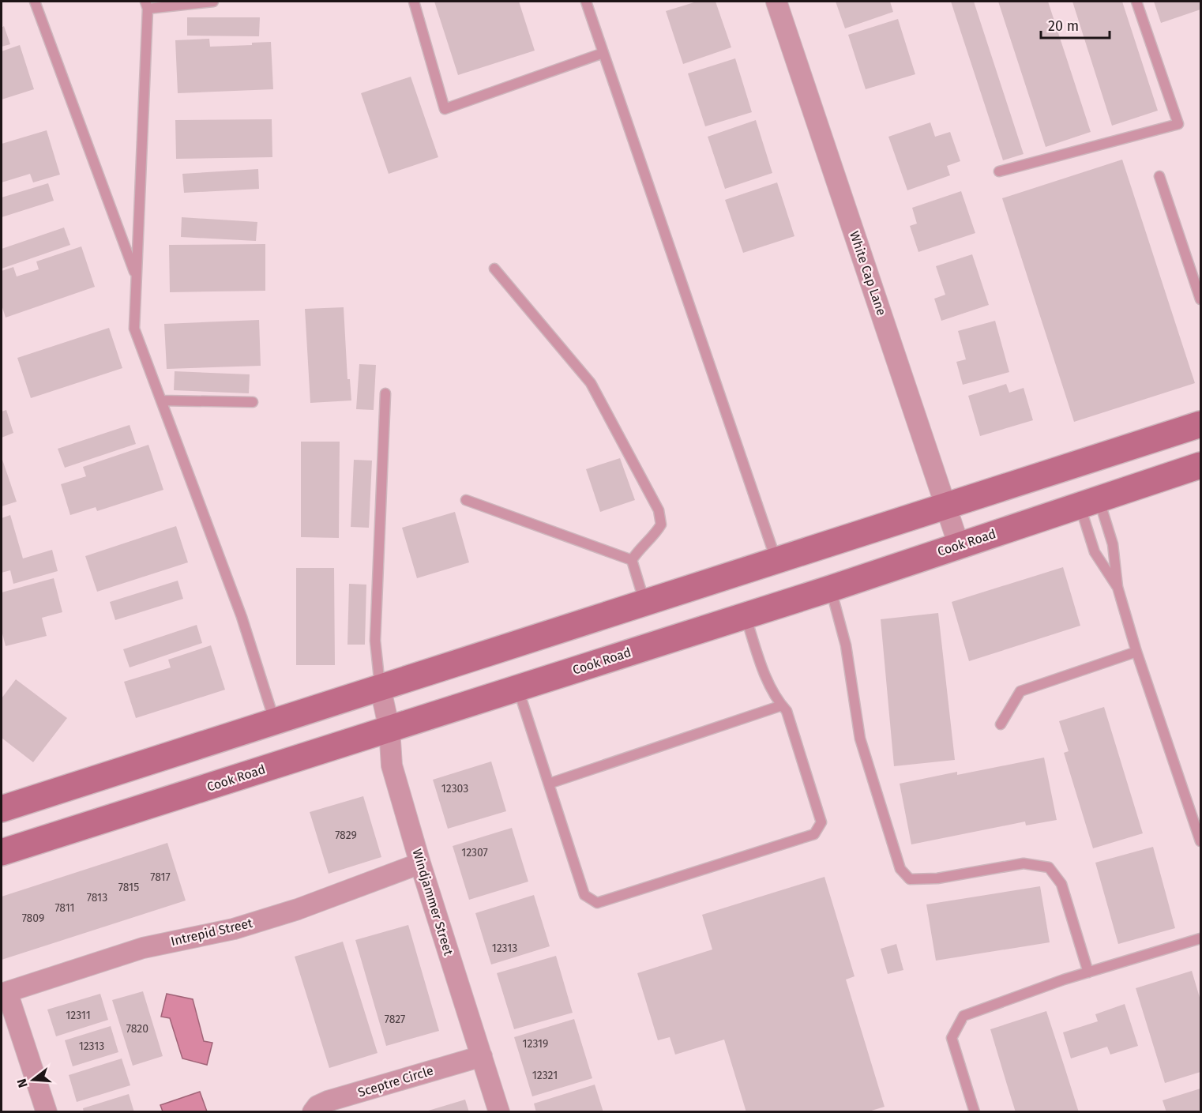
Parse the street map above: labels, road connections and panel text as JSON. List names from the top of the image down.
{
  "streets": {
    "street": [
      "White Cap Lane",
      "Cook Road",
      "Windjammer Street",
      "Intrepid Street",
      "Sceptre Circle"
    ]
  },
  "crossings": [
    ["White Cap Lane", "Cook Road"],
    ["Cook Road", "Windjammer Street"],
    ["Windjammer Street", "Intrepid Street"],
    ["Windjammer Street", "Sceptre Circle"]
  ],
  "house_numbers": [
    "12303",
    "7829",
    "12307",
    "7817",
    "7815",
    "7813",
    "7811",
    "7809",
    "12313",
    "12311",
    "7827",
    "7820",
    "12319",
    "12313",
    "12321"
  ],
  "scale_bar": "20 m",
  "north": "left"
}
